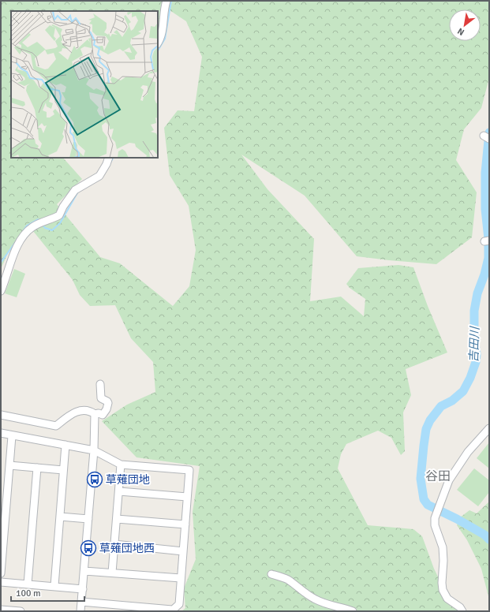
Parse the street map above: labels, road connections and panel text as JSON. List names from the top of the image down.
{
  "districts": ["谷田"],
  "water": ["吉田川"],
  "places": {
    "bus stop": ["草薙団地", "草薙団地西"]
  },
  "scale_bar": "100 m",
  "north": "bottom left"
}
